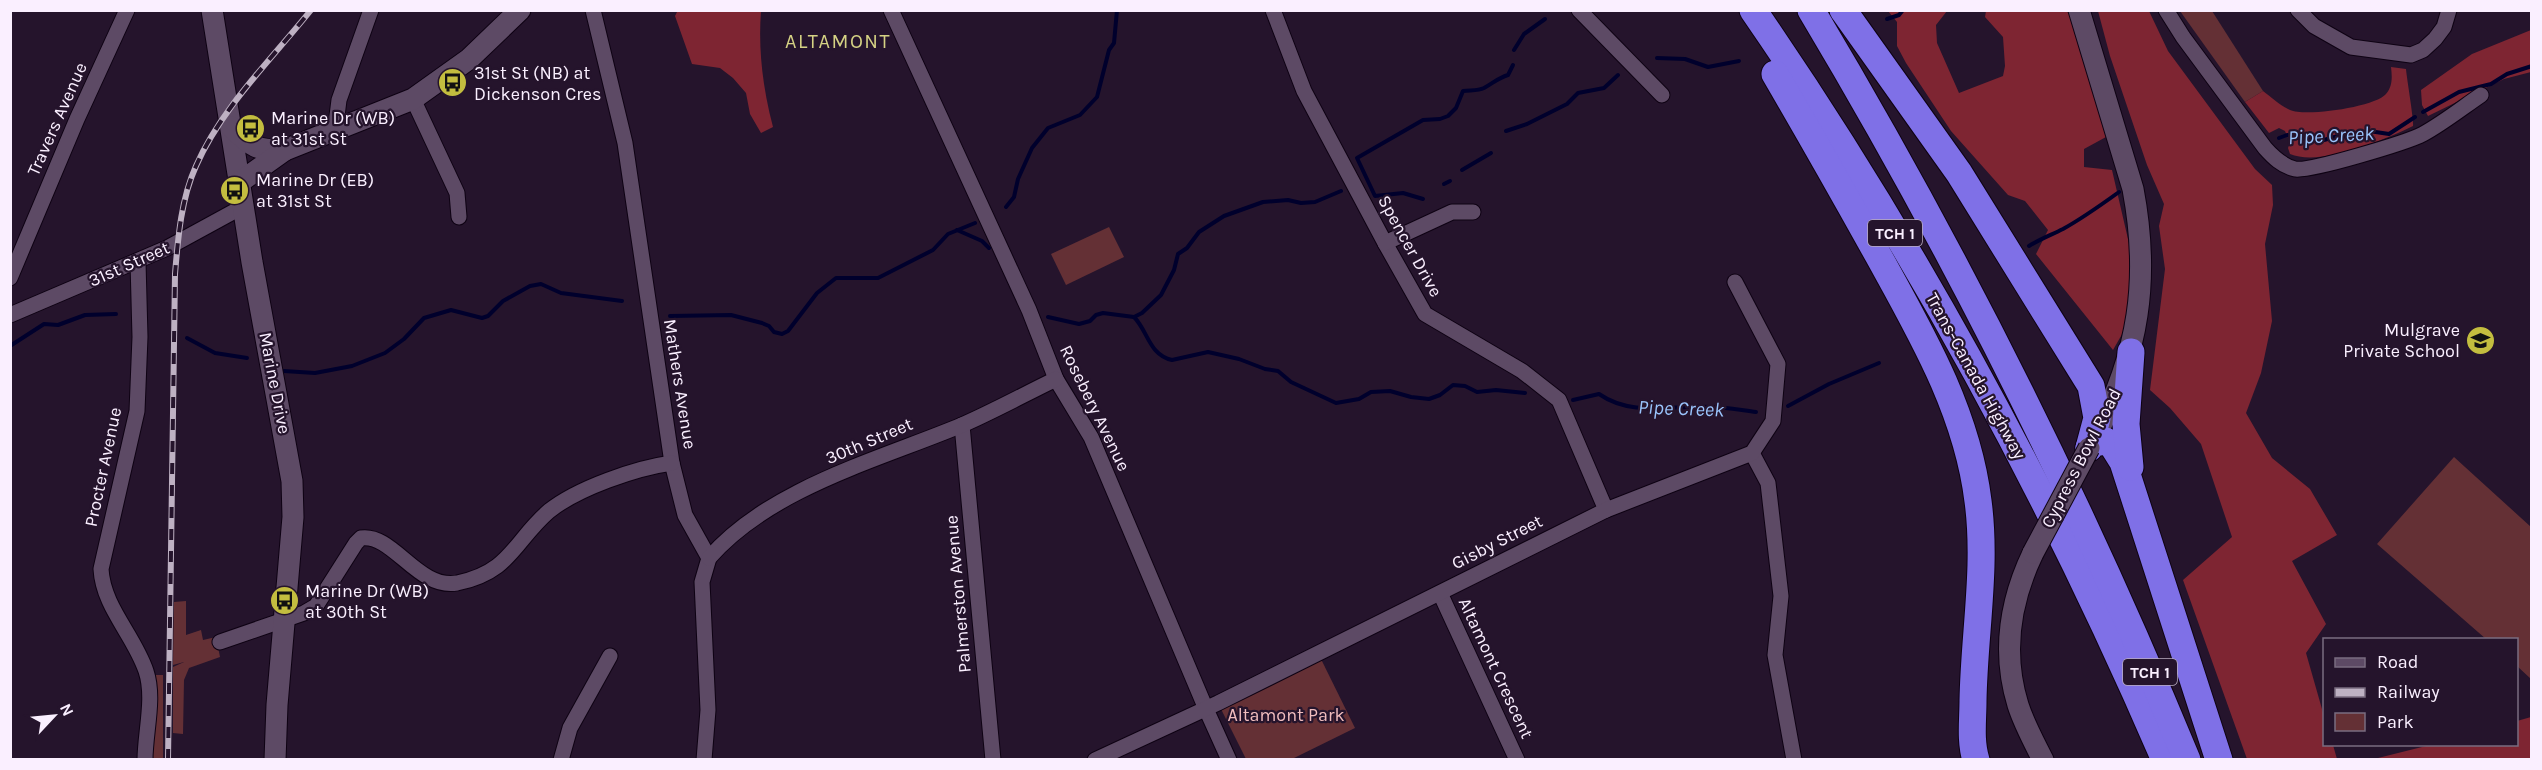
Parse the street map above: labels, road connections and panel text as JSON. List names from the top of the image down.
{
  "streets": {
    "highway": ["TCH 1", "Trans-Canada Highway"],
    "street": [
      "Travers Avenue",
      "Spencer Drive",
      "31st Street",
      "Marine Drive",
      "Mathers Avenue",
      "Rosebery Avenue",
      "30th Street",
      "Cypress Bowl Road",
      "Procter Avenue",
      "Gisby Street",
      "Palmerston Avenue",
      "Altamont Crescent"
    ]
  },
  "crossings": [
    ["Spencer Drive", "Gisby Street"],
    ["31st Street", "Marine Drive"],
    ["31st Street", "Procter Avenue"],
    ["Mathers Avenue", "30th Street"],
    ["Rosebery Avenue", "30th Street"],
    ["Rosebery Avenue", "Gisby Street"],
    ["30th Street", "Palmerston Avenue"],
    ["Gisby Street", "Altamont Crescent"]
  ],
  "districts": ["ALTAMONT"],
  "water": ["Pipe Creek"],
  "parks": ["Altamont Park"],
  "places": {
    "bus stop": [
      "31st St (NB) at Dickenson Cres",
      "Marine Dr (WB) at 31st St",
      "Marine Dr (EB) at 31st St",
      "Marine Dr (WB) at 30th St"
    ],
    "school or university": ["Mulgrave Private School"]
  },
  "legend": ["Road", "Railway", "Park"],
  "north": "top right"
}
